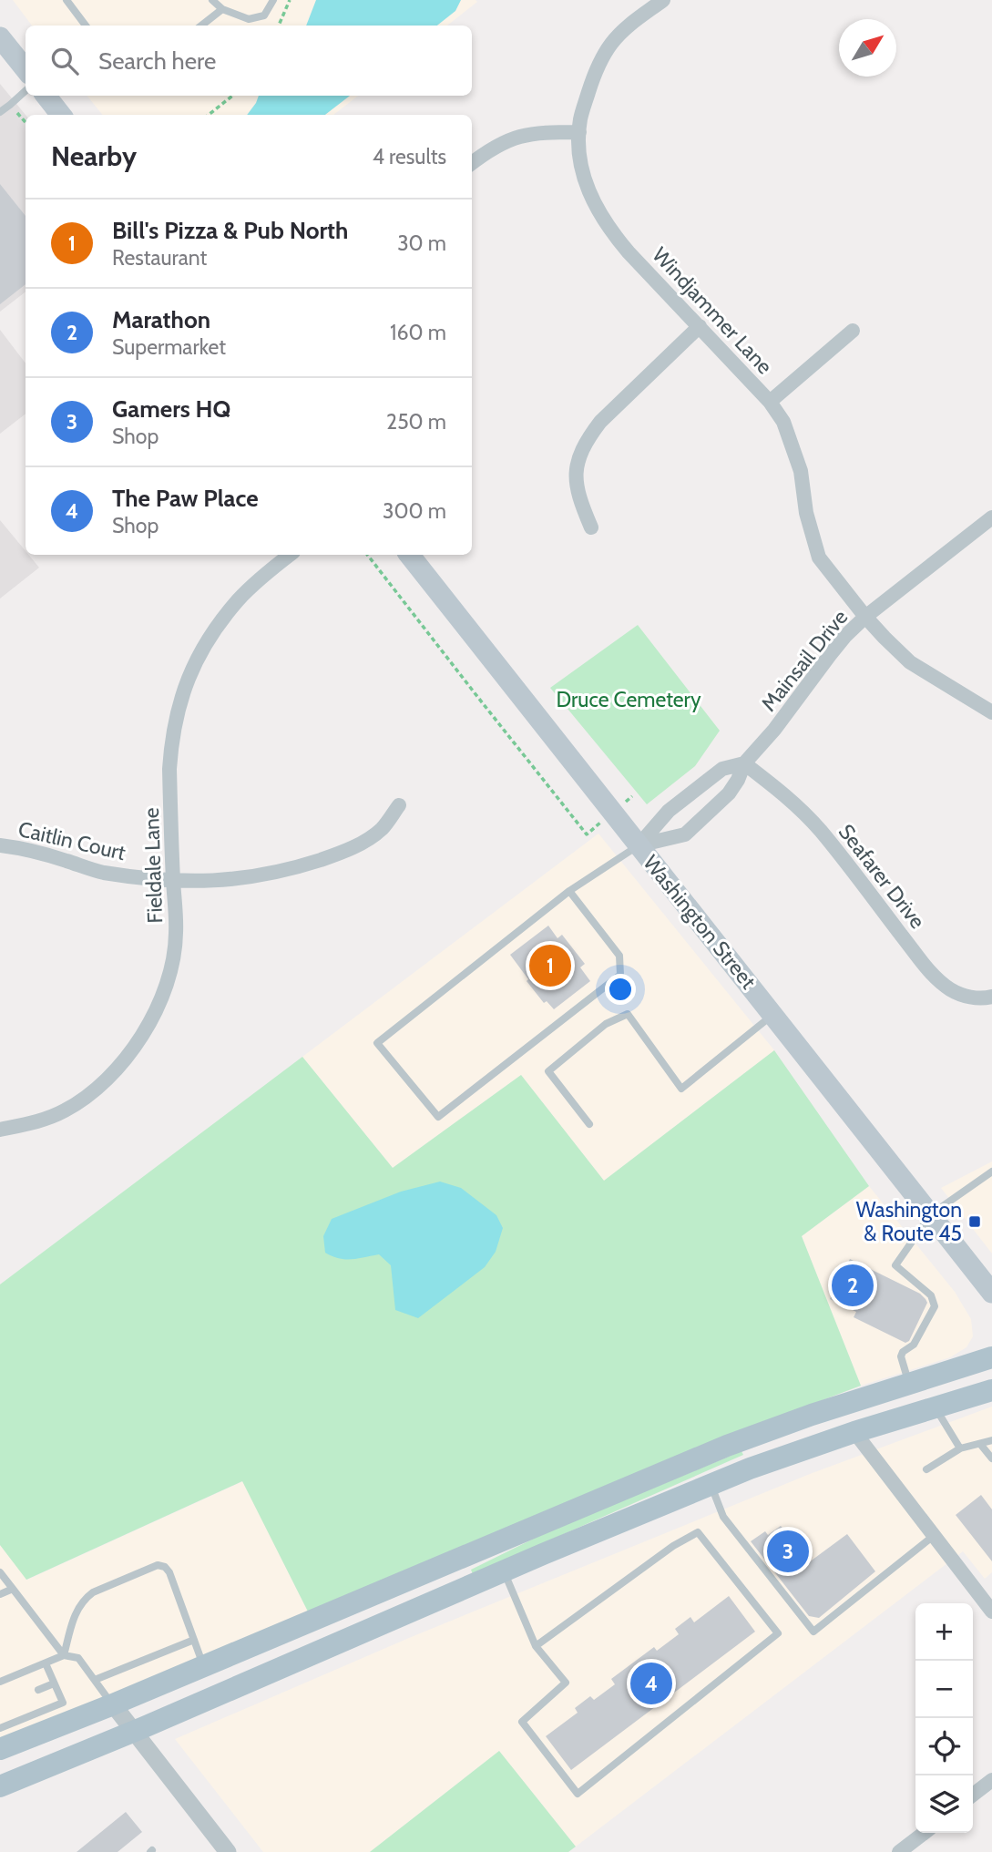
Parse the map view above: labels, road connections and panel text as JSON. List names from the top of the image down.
{
  "streets": {
    "main road": ["Washington Street"],
    "street": [
      "Windjammer Lane",
      "Mainsail Drive",
      "Caitlin Court",
      "Fieldale Lane",
      "Seafarer Drive"
    ]
  },
  "crossings": [
    ["Windjammer Lane", "Mainsail Drive"],
    ["Mainsail Drive", "Seafarer Drive"],
    ["Mainsail Drive", "Washington Street"],
    ["Caitlin Court", "Fieldale Lane"]
  ],
  "parks": ["Druce Cemetery"],
  "places": {
    "transit": ["Washington & Route 45"]
  },
  "north": "top right",
  "page": {
    "search": "Search here",
    "heading": ["Nearby", "4 results"],
    "list": [
      {
        "mark": "1",
        "name": "Bill's Pizza & Pub North",
        "note": "Restaurant",
        "value": "30 m"
      },
      {
        "mark": "2",
        "name": "Marathon",
        "note": "Supermarket",
        "value": "160 m"
      },
      {
        "mark": "3",
        "name": "Gamers HQ",
        "note": "Shop",
        "value": "250 m"
      },
      {
        "mark": "4",
        "name": "The Paw Place",
        "note": "Shop",
        "value": "300 m"
      }
    ],
    "pins": [
      "1",
      "2",
      "3",
      "4"
    ],
    "map_buttons": ["+", "−"]
  }
}
